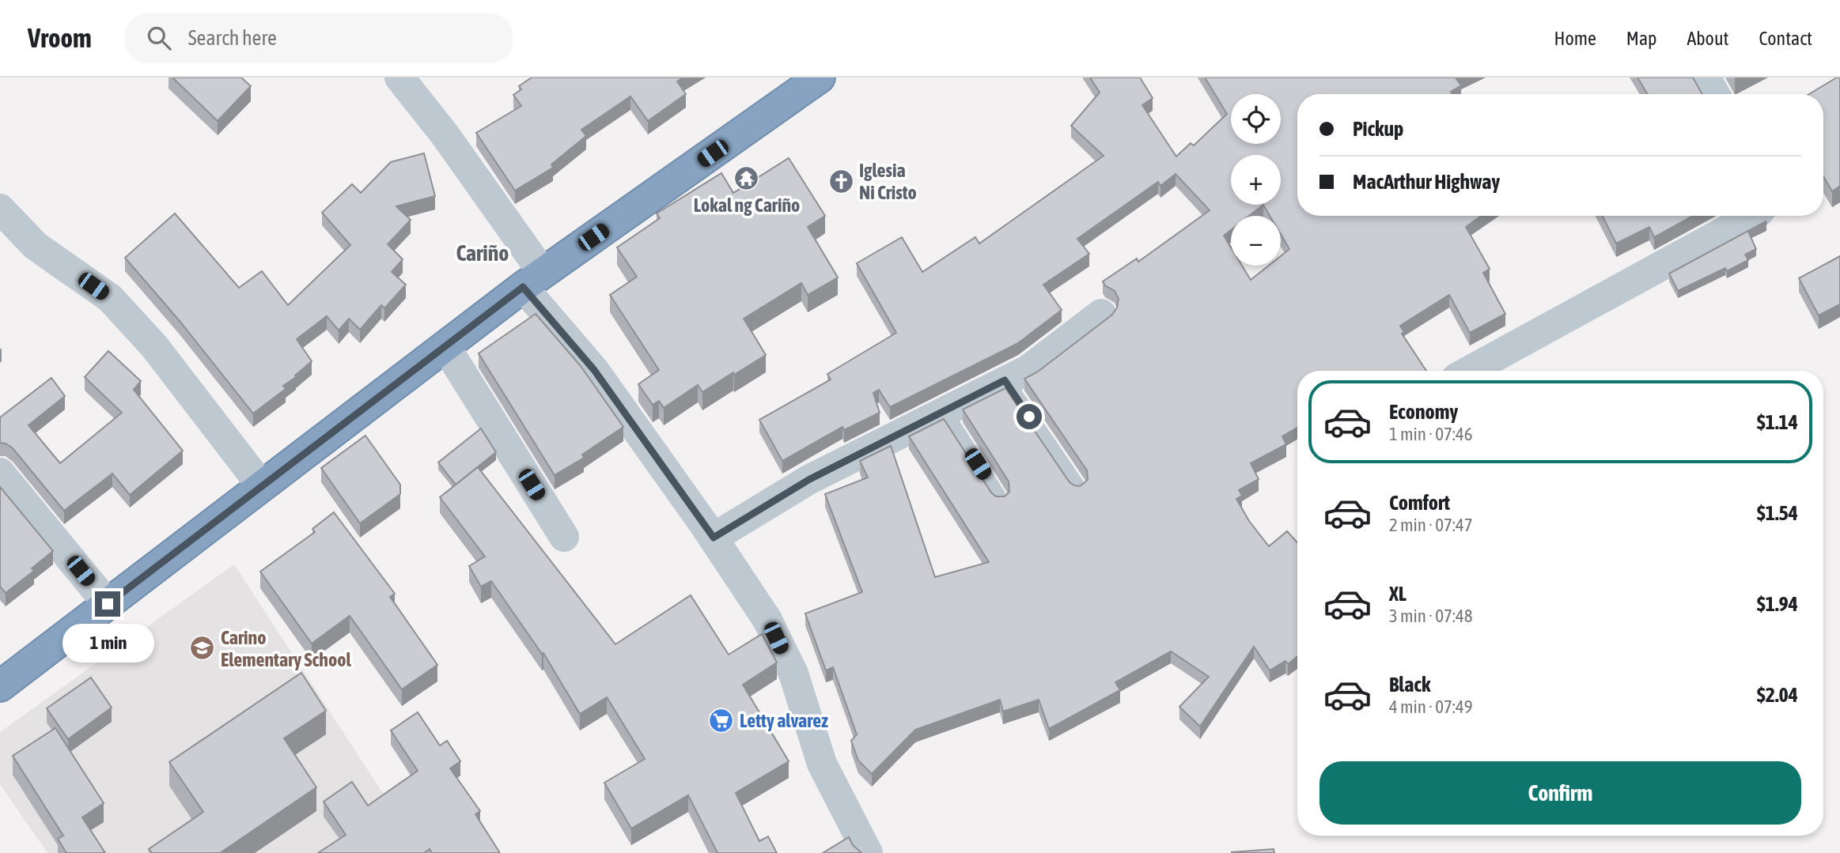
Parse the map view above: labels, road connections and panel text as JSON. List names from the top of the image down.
{
  "districts": ["Cariño"],
  "places": {
    "temple": ["Lokal ng Cariño"],
    "church": ["Iglesia Ni Cristo"],
    "school or university": ["Carino Elementary School"],
    "supermarket": ["Letty alvarez"]
  },
  "page": {
    "header": "Vroom",
    "search": "Search here",
    "nav": [
      "Home",
      "Map",
      "About",
      "Contact"
    ],
    "map_buttons": ["+", "−"],
    "banner": ["Pickup", "MacArthur Highway"],
    "list": [
      {
        "name": "Economy",
        "note": "1 min · 07:46",
        "value": "$1.14"
      },
      {
        "name": "Comfort",
        "note": "2 min · 07:47",
        "value": "$1.54"
      },
      {
        "name": "XL",
        "note": "3 min · 07:48",
        "value": "$1.94"
      },
      {
        "name": "Black",
        "note": "4 min · 07:49",
        "value": "$2.04"
      }
    ],
    "bubble": "1 min",
    "buttons": "Confirm"
  }
}
